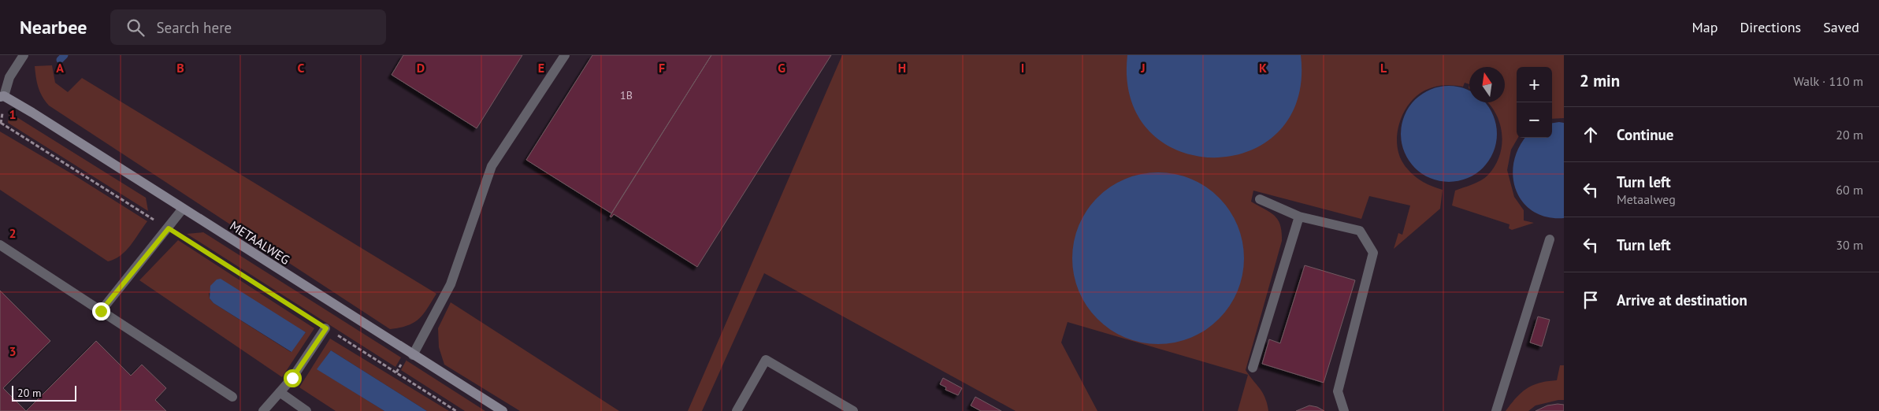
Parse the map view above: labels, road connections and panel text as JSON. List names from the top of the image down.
{
  "streets": {
    "street": ["METAALWEG"]
  },
  "house_numbers": ["1B"],
  "scale_bar": "20 m",
  "north": "top",
  "page": {
    "header": "Nearbee",
    "search": "Search here",
    "nav": ["Map", "Directions", "Saved"],
    "heading": ["2 min", "Walk · 110 m"],
    "map_buttons": ["+", "−"],
    "list": [
      ["Continue", "20 m"],
      ["Turn left", "Metaalweg", "60 m"],
      ["Turn left", "30 m"],
      "Arrive at destination"
    ],
    "scale": "20 m"
  },
  "grid": {
    "columns": [
      "A",
      "B",
      "C",
      "D",
      "E",
      "F",
      "G",
      "H",
      "I",
      "J",
      "K",
      "L"
    ],
    "rows": ["1", "2", "3"]
  }
}
